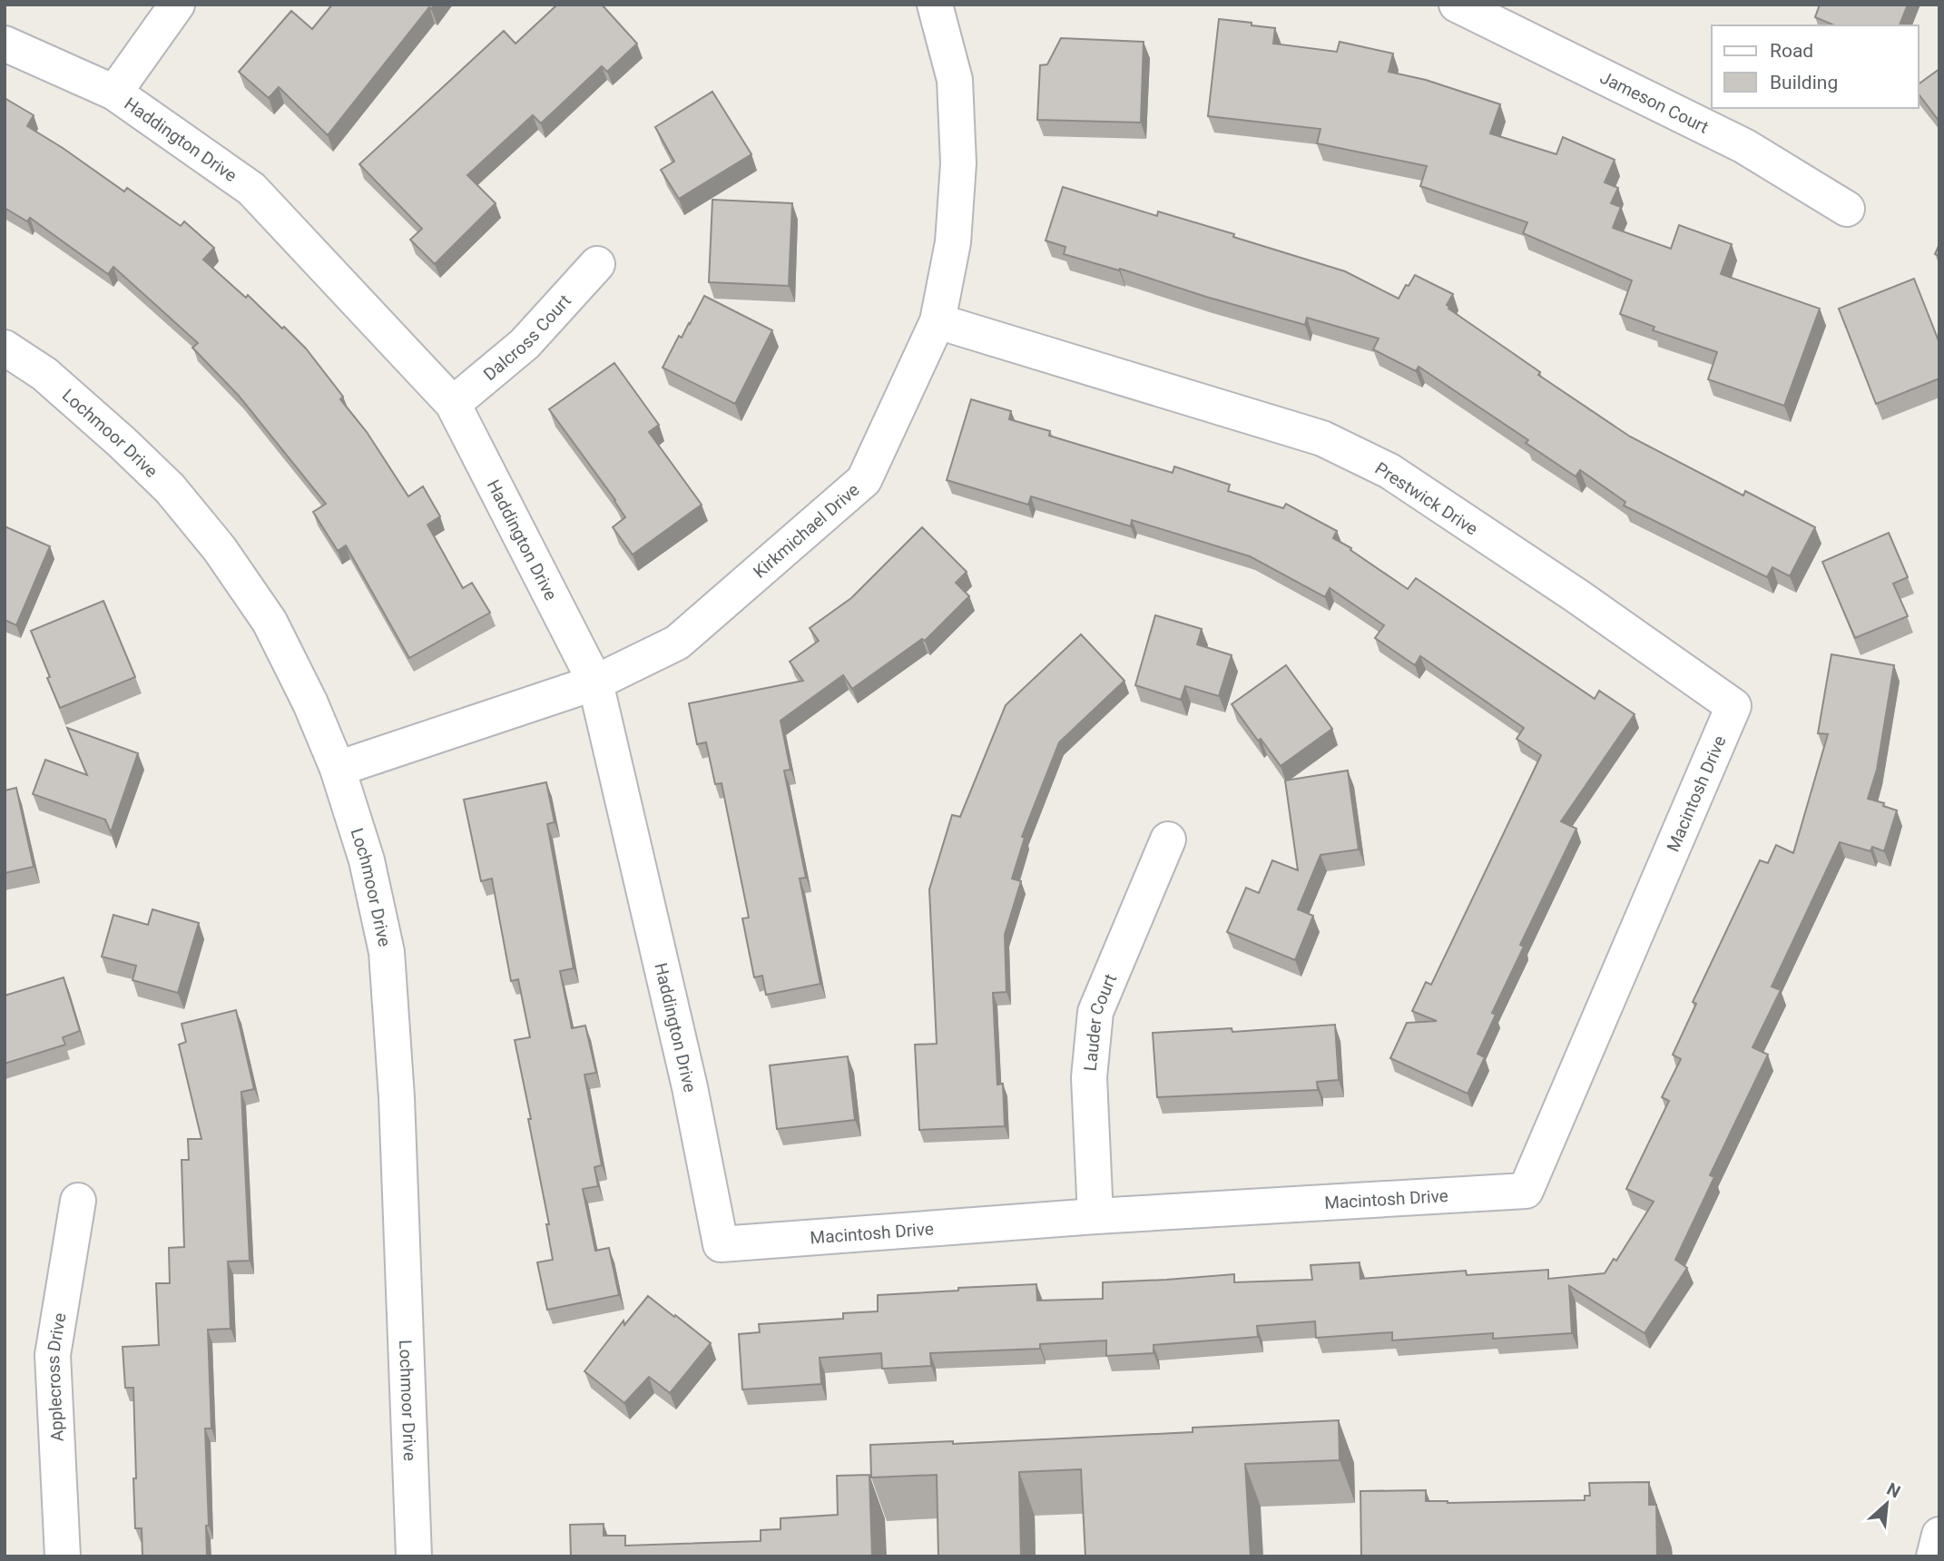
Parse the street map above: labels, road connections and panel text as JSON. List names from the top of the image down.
{
  "streets": {
    "street": [
      "Jameson Court",
      "Haddington Drive",
      "Dalcross Court",
      "Lochmoor Drive",
      "Prestwick Drive",
      "Kirkmichael Drive",
      "Macintosh Drive",
      "Lauder Court",
      "Applecross Drive"
    ]
  },
  "crossings": [
    ["Haddington Drive", "Dalcross Court"],
    ["Haddington Drive", "Kirkmichael Drive"],
    ["Haddington Drive", "Macintosh Drive"],
    ["Lochmoor Drive", "Kirkmichael Drive"],
    ["Prestwick Drive", "Kirkmichael Drive"],
    ["Prestwick Drive", "Macintosh Drive"],
    ["Macintosh Drive", "Lauder Court"]
  ],
  "legend": ["Road", "Building"],
  "north": "top right"
}
